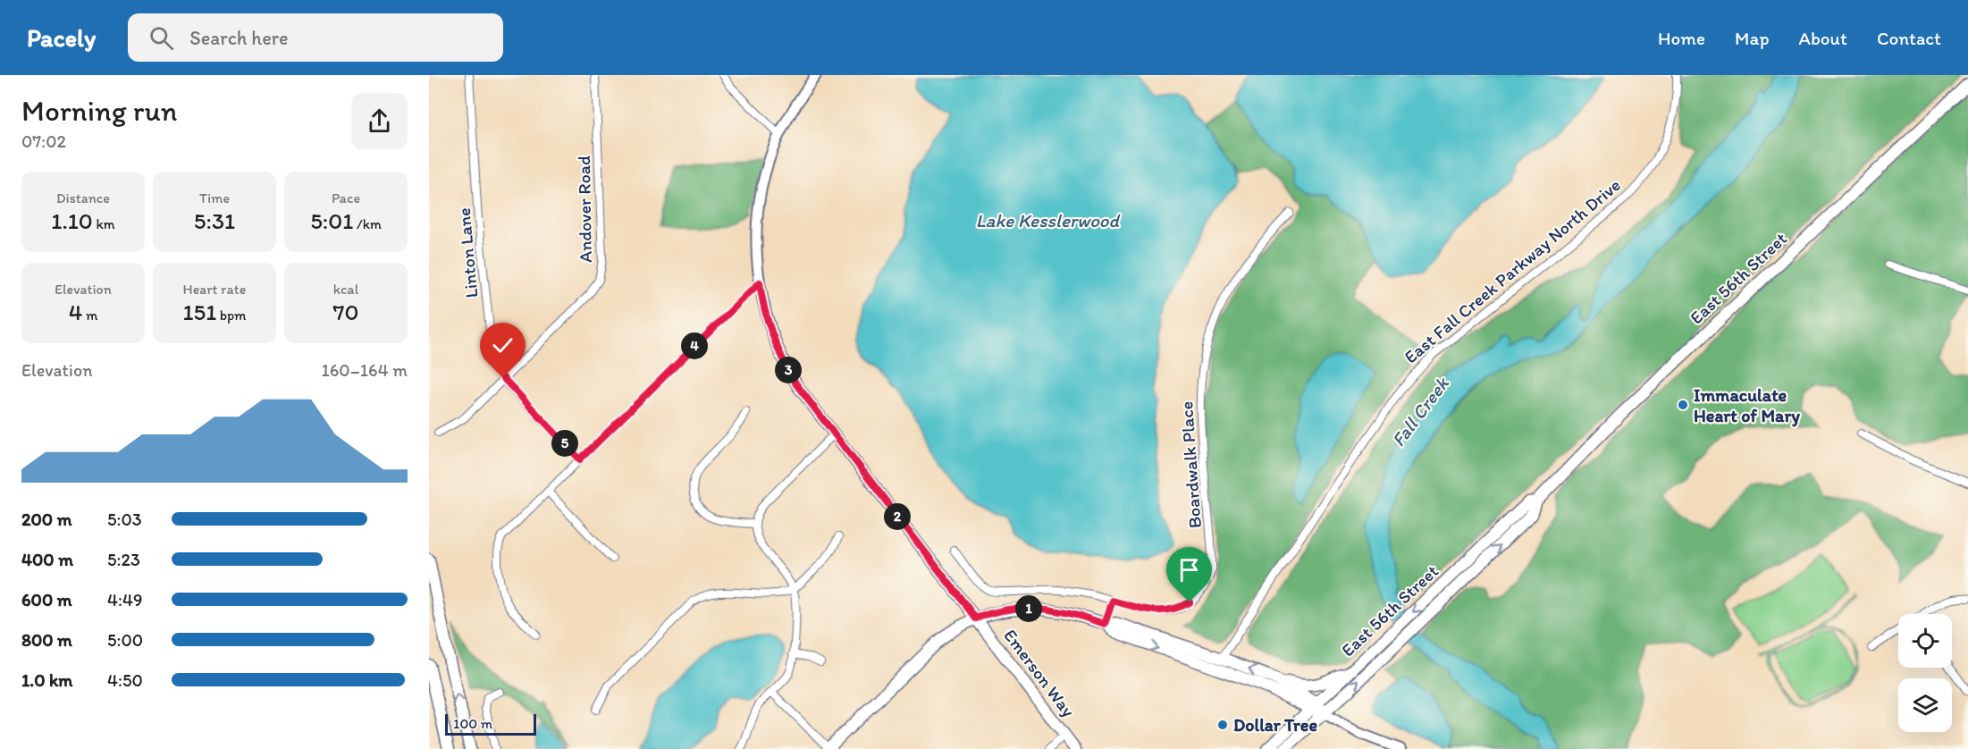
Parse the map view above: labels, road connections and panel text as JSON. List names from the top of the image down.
{
  "streets": {
    "main road": ["East 56th Street", "Emerson Way"],
    "street": [
      "Andover Road",
      "Linton Lane",
      "East Fall Creek Parkway North Drive",
      "Boardwalk Place"
    ]
  },
  "crossings": [
    ["Andover Road", "Linton Lane"]
  ],
  "water": ["Lake Kesslerwood", "Fall Creek"],
  "places": ["Immaculate Heart of Mary", "Dollar Tree"],
  "scale_bar": "100 m",
  "page": {
    "header": "Pacely",
    "search": "Search here",
    "nav": [
      "Home",
      "Map",
      "About",
      "Contact"
    ],
    "heading": ["Morning run", "07:02"],
    "stats": [
      ["Distance", "1.10 km"],
      ["Time", "5:31"],
      ["Pace", "5:01 /km"],
      ["Elevation", "4 m"],
      ["Heart rate", "151 bpm"],
      ["kcal", "70"]
    ],
    "pins": [
      "4",
      "3",
      "5",
      "2",
      "1"
    ],
    "chart": ["Elevation", "160–164 m"],
    "list": [
      {
        "name": "200 m",
        "note": "5:03"
      },
      {
        "name": "400 m",
        "note": "5:23"
      },
      {
        "name": "600 m",
        "note": "4:49"
      },
      {
        "name": "800 m",
        "note": "5:00"
      },
      {
        "name": "1.0 km",
        "note": "4:50"
      }
    ],
    "scale": "100 m"
  }
}
